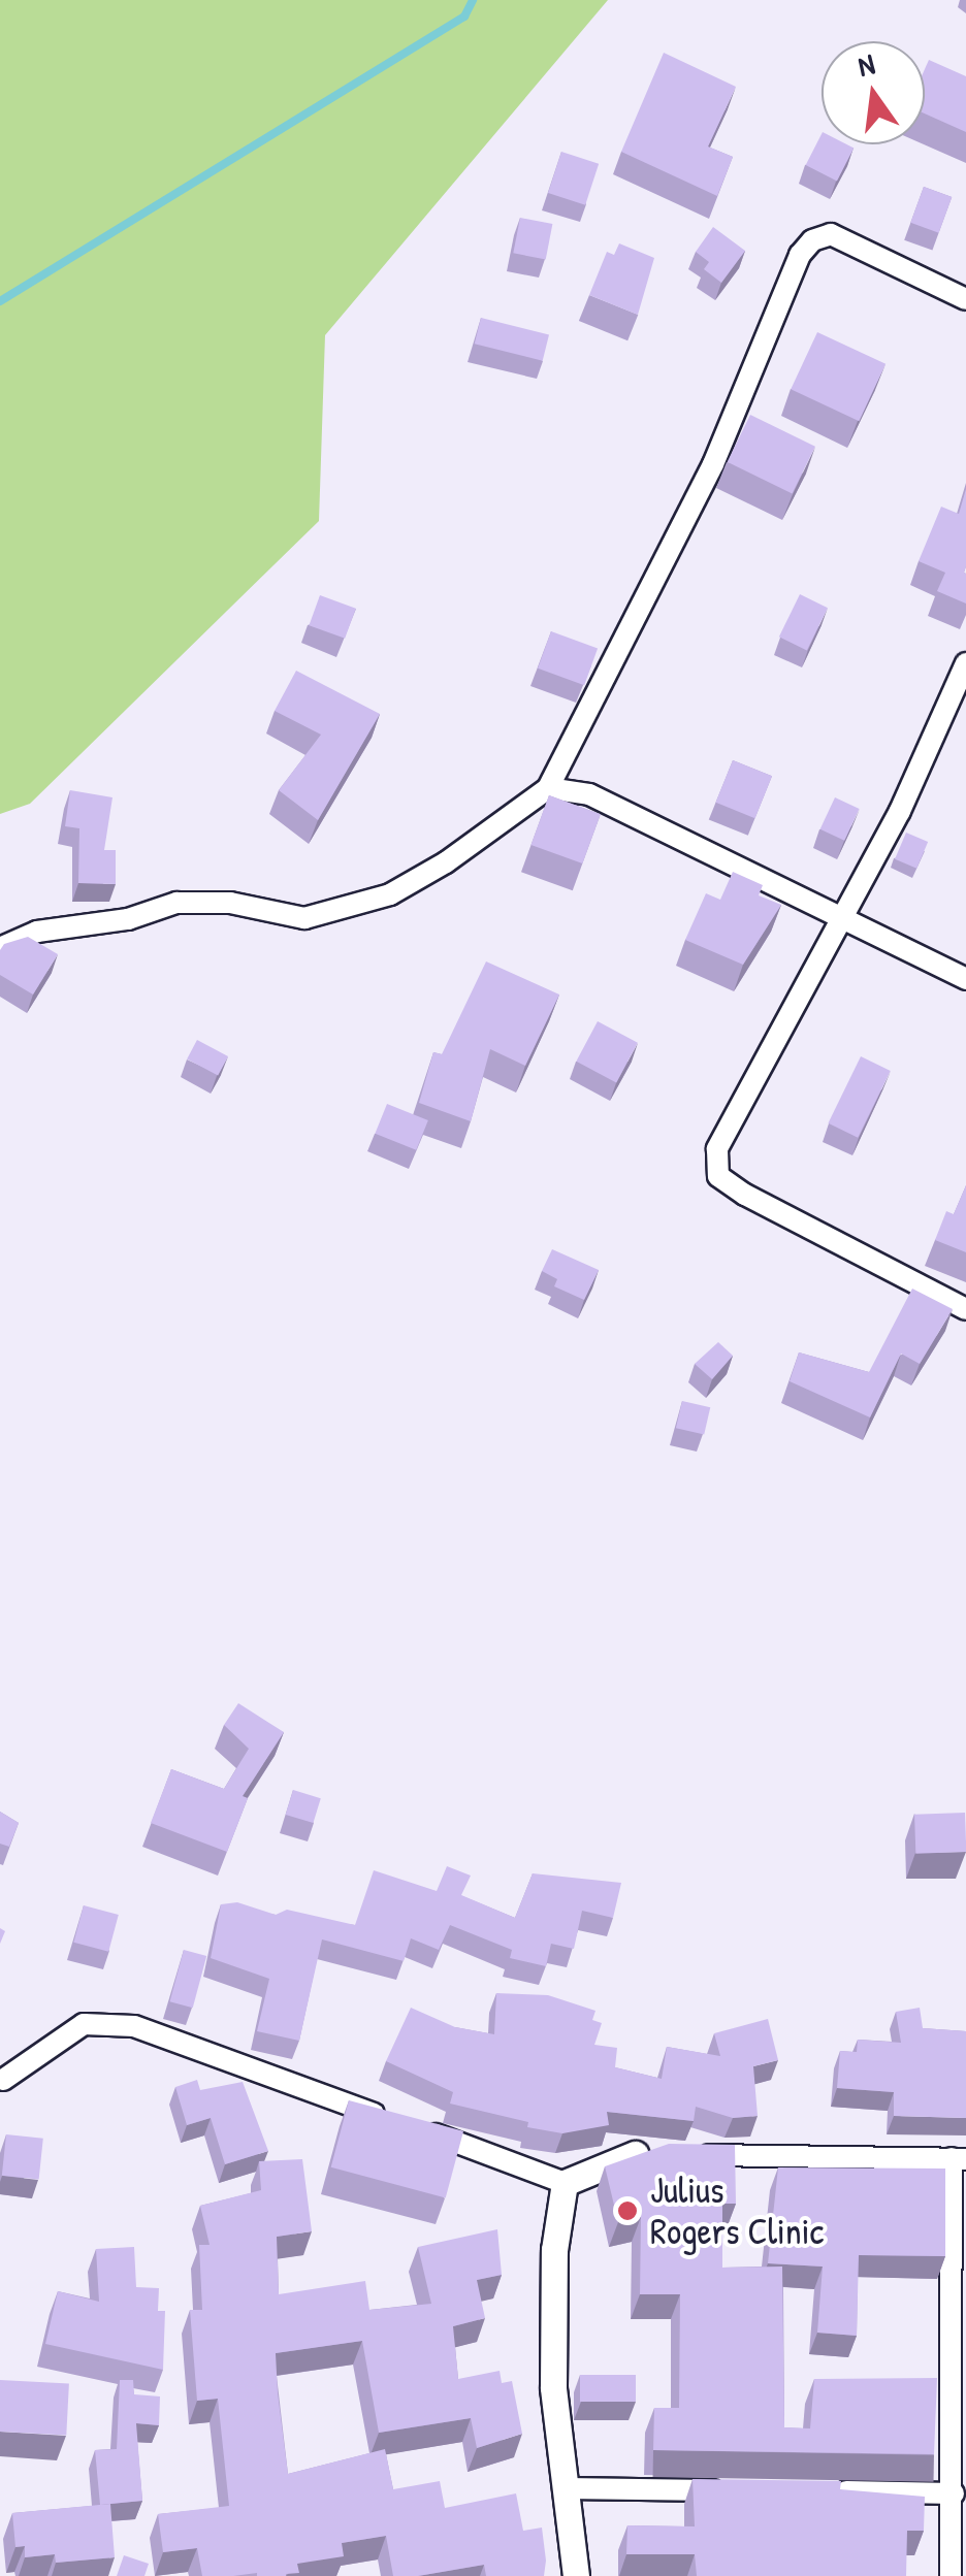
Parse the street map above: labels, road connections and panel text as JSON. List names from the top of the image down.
{
  "places": ["Julius Rogers Clinic"],
  "north": "top"
}
